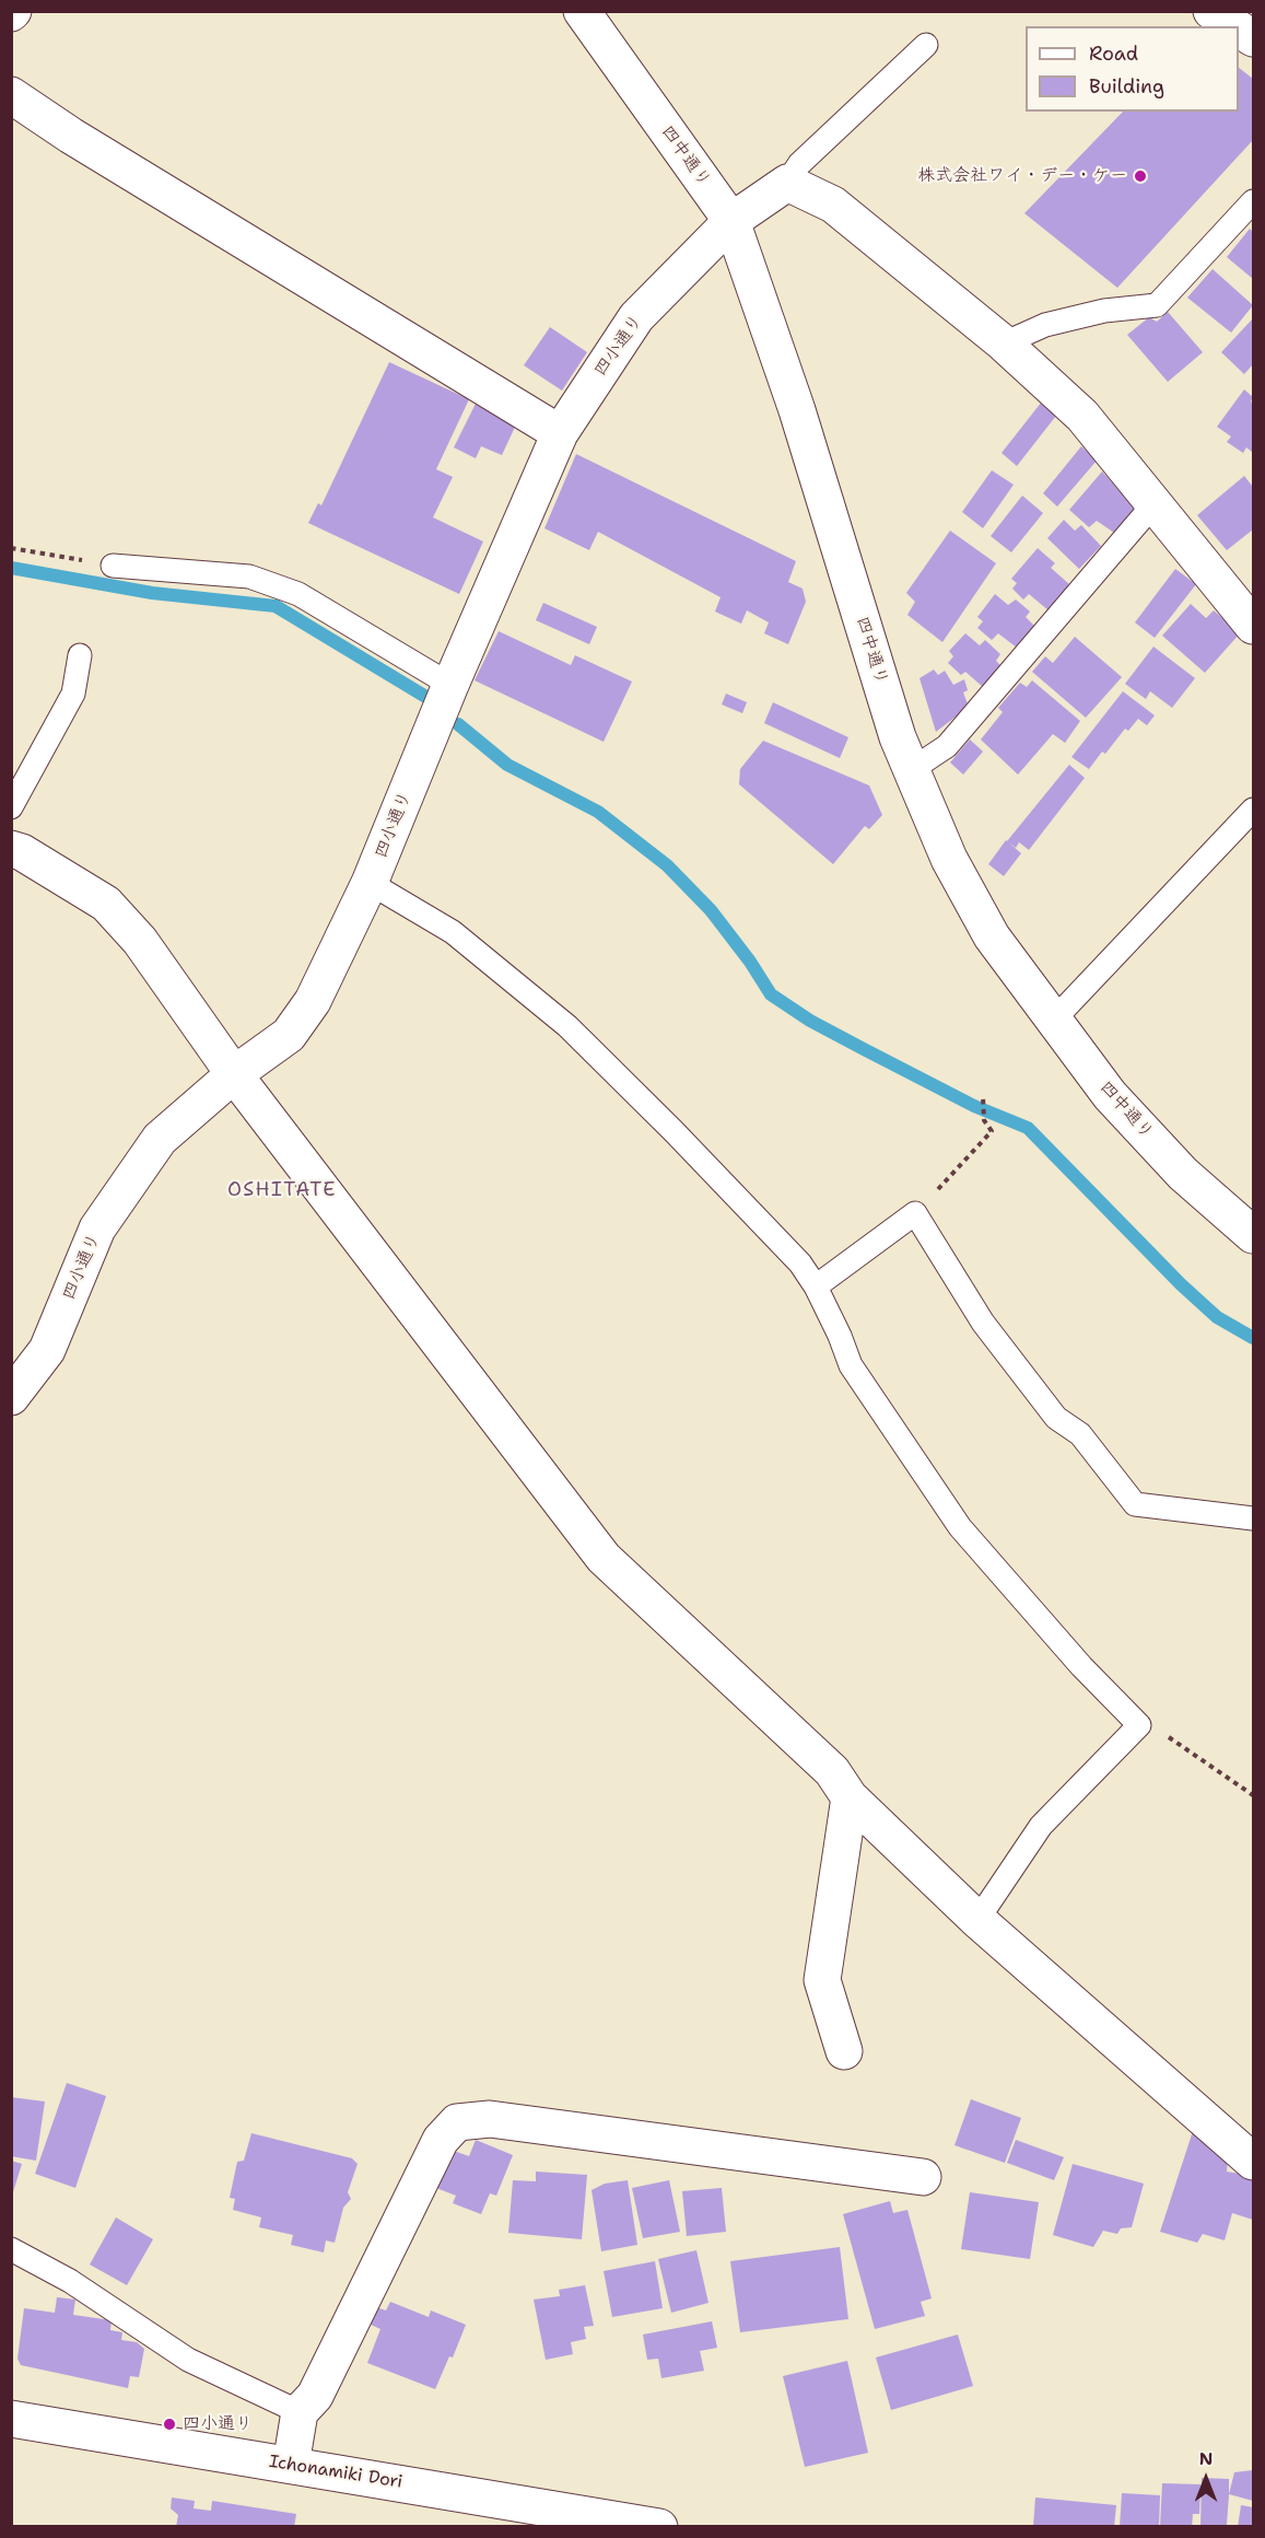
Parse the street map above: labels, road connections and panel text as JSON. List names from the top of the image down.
{
  "streets": {
    "street": ["四中通り", "四小通り", "Ichonamiki Dori"]
  },
  "crossings": [
    ["四中通り", "四小通り"]
  ],
  "districts": ["OSHITATE"],
  "places": ["株式会社ワイ・デー・ケー", "四小通り"],
  "legend": ["Road", "Building"],
  "north": "top"
}
